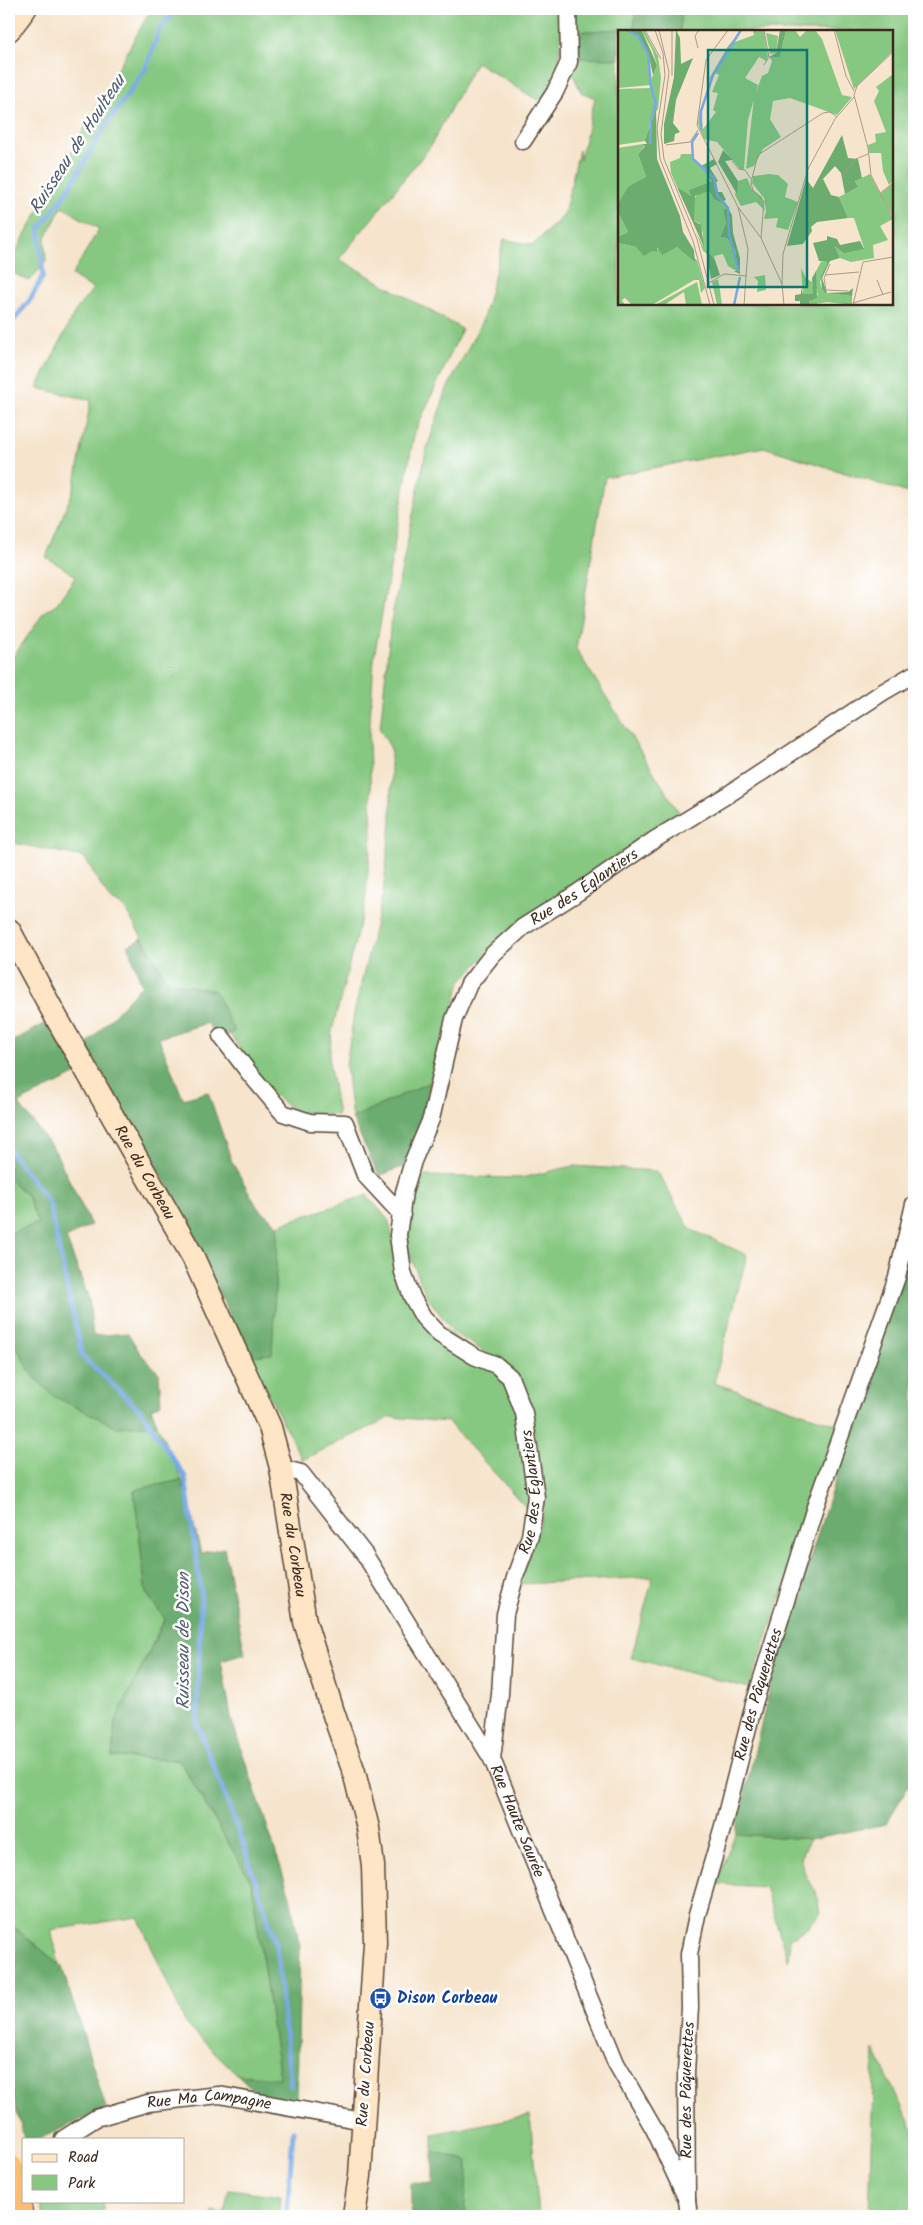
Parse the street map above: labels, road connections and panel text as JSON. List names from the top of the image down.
{
  "streets": {
    "street": [
      "Rue des Églantiers",
      "Rue du Corbeau",
      "Rue des Pâquerettes",
      "Rue Haute Saurée",
      "Rue Ma Campagne"
    ]
  },
  "crossings": [
    ["Rue des Églantiers", "Rue Haute Saurée"],
    ["Rue du Corbeau", "Rue Haute Saurée"],
    ["Rue du Corbeau", "Rue Ma Campagne"],
    ["Rue des Pâquerettes", "Rue Haute Saurée"]
  ],
  "water": ["Ruisseau de Houlteau", "Ruisseau de Dison"],
  "places": {
    "bus stop": ["Dison Corbeau"]
  },
  "legend": ["Road", "Park"]
}
